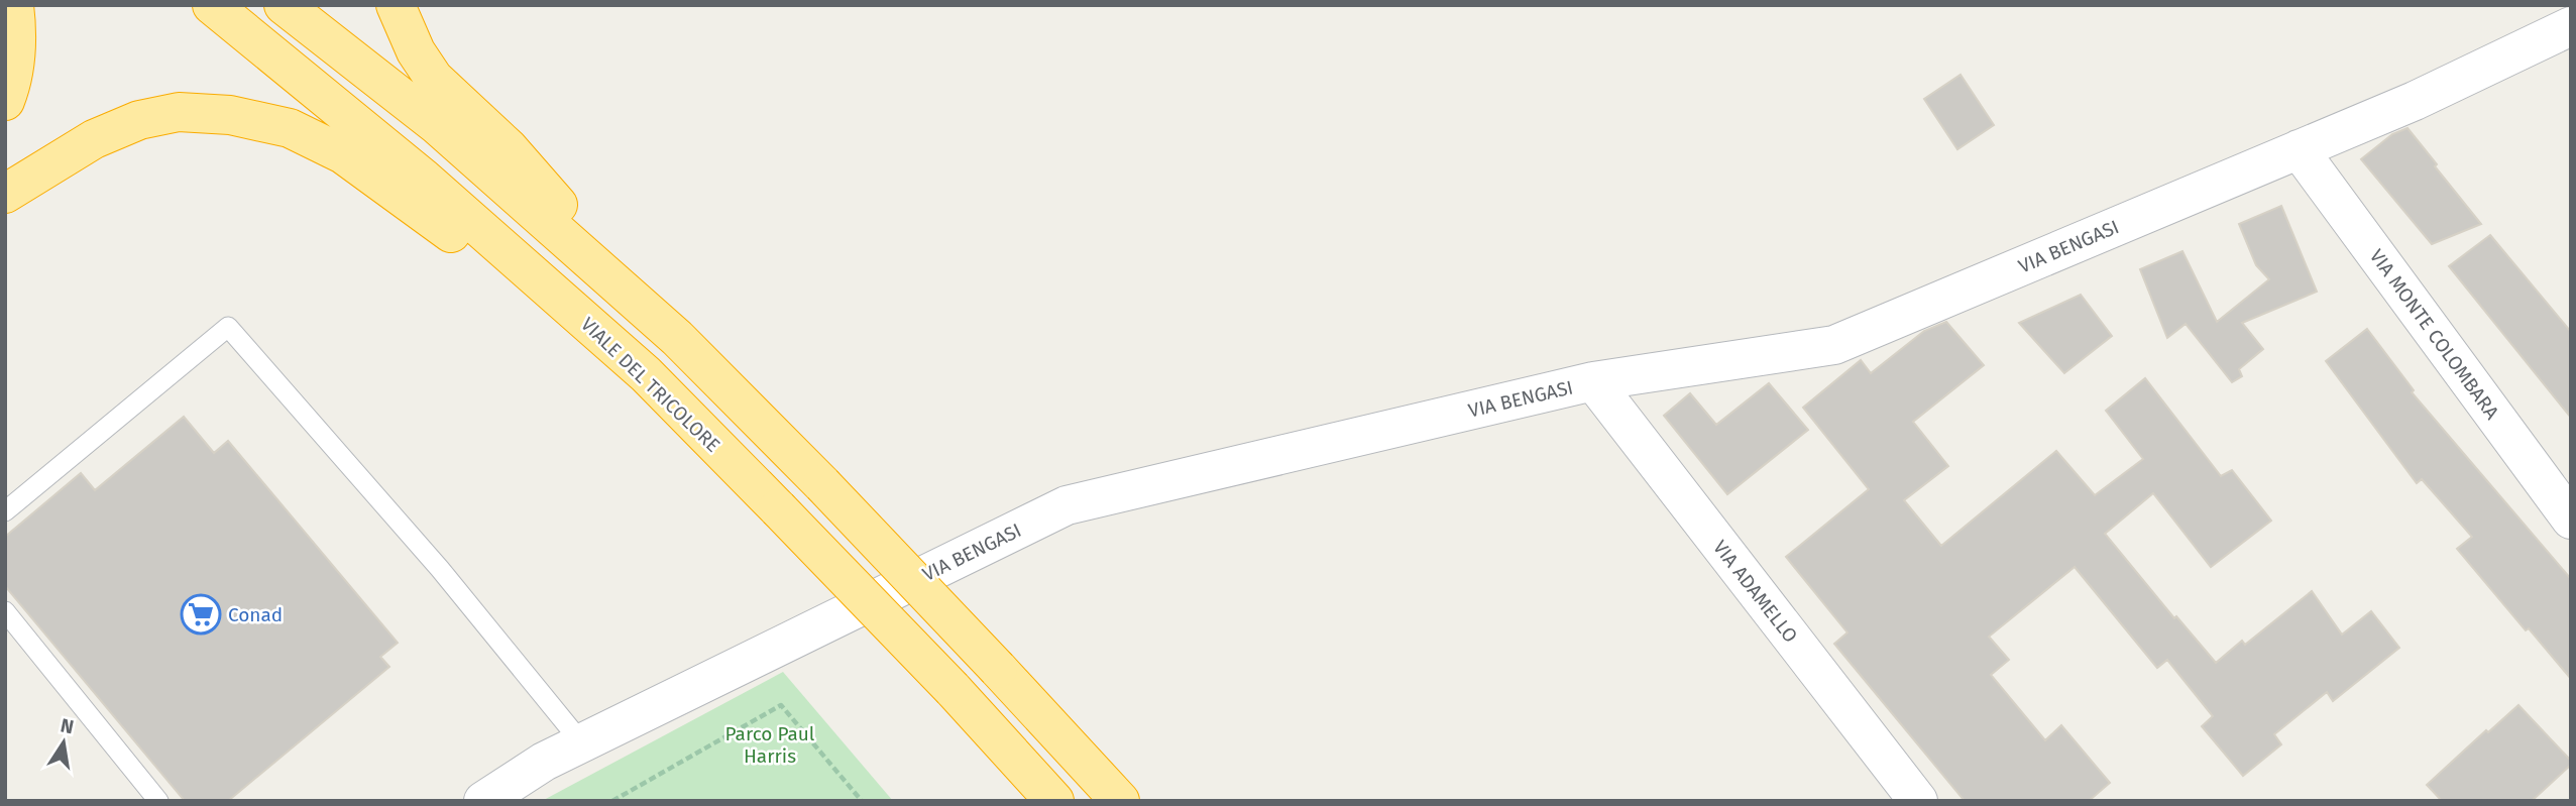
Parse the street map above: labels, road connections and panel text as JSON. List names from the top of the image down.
{
  "streets": {
    "highway": ["VIALE DEL TRICOLORE"],
    "street": ["VIA BENGASI", "VIA MONTE COLOMBARA", "VIA ADAMELLO"]
  },
  "crossings": [
    ["VIA BENGASI", "VIA MONTE COLOMBARA"],
    ["VIA BENGASI", "VIA ADAMELLO"]
  ],
  "parks": ["Parco Paul Harris"],
  "places": {
    "supermarket": ["Conad"]
  },
  "north": "top"
}
